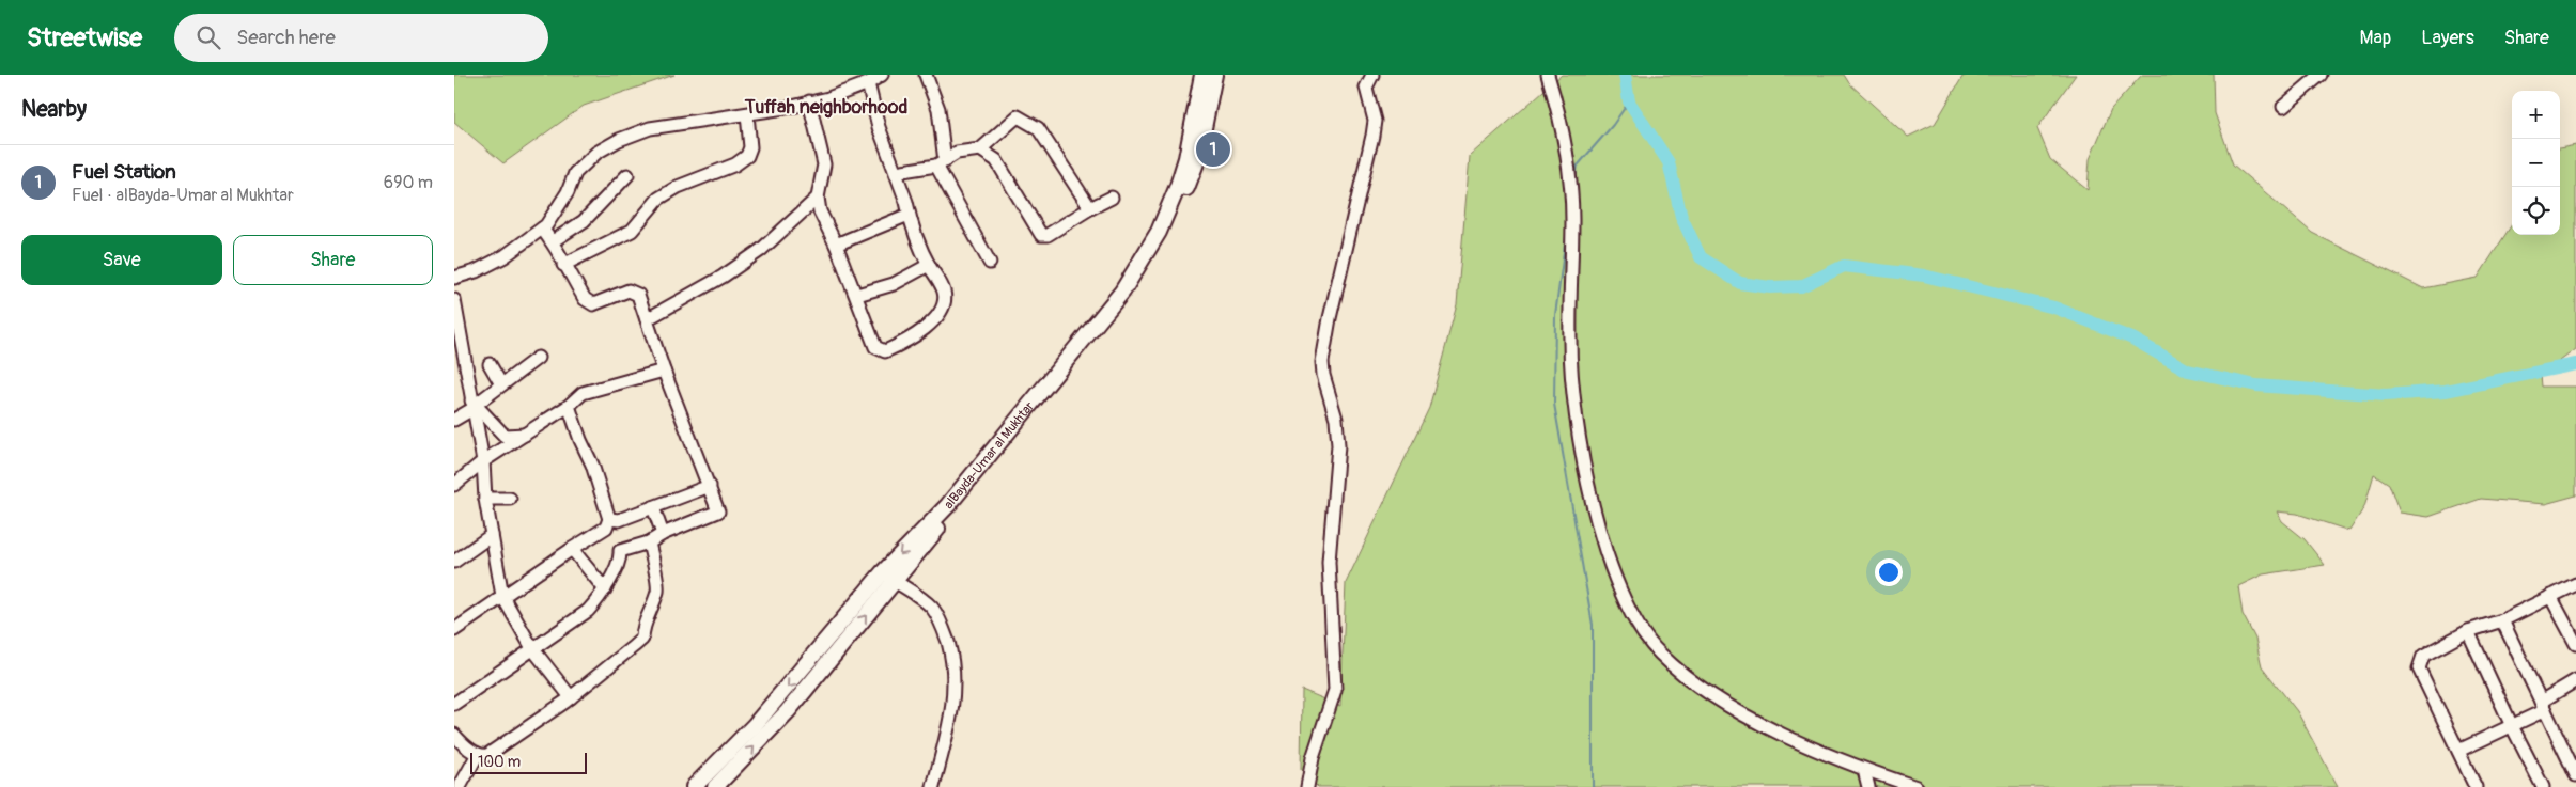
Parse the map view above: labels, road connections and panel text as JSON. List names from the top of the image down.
{
  "streets": {
    "main road": ["alBayda-Umar al Mukhtar"]
  },
  "districts": ["Tuffah neighborhood"],
  "scale_bar": "100 m",
  "page": {
    "header": "Streetwise",
    "search": "Search here",
    "nav": ["Map", "Layers", "Share"],
    "heading": "Nearby",
    "map_buttons": ["+", "−"],
    "pins": "1",
    "list": [
      {
        "mark": "1",
        "name": "Fuel Station",
        "note": "Fuel · alBayda-Umar al Mukhtar",
        "value": "690 m"
      }
    ],
    "buttons": ["Save", "Share"],
    "scale": "100 m"
  }
}
